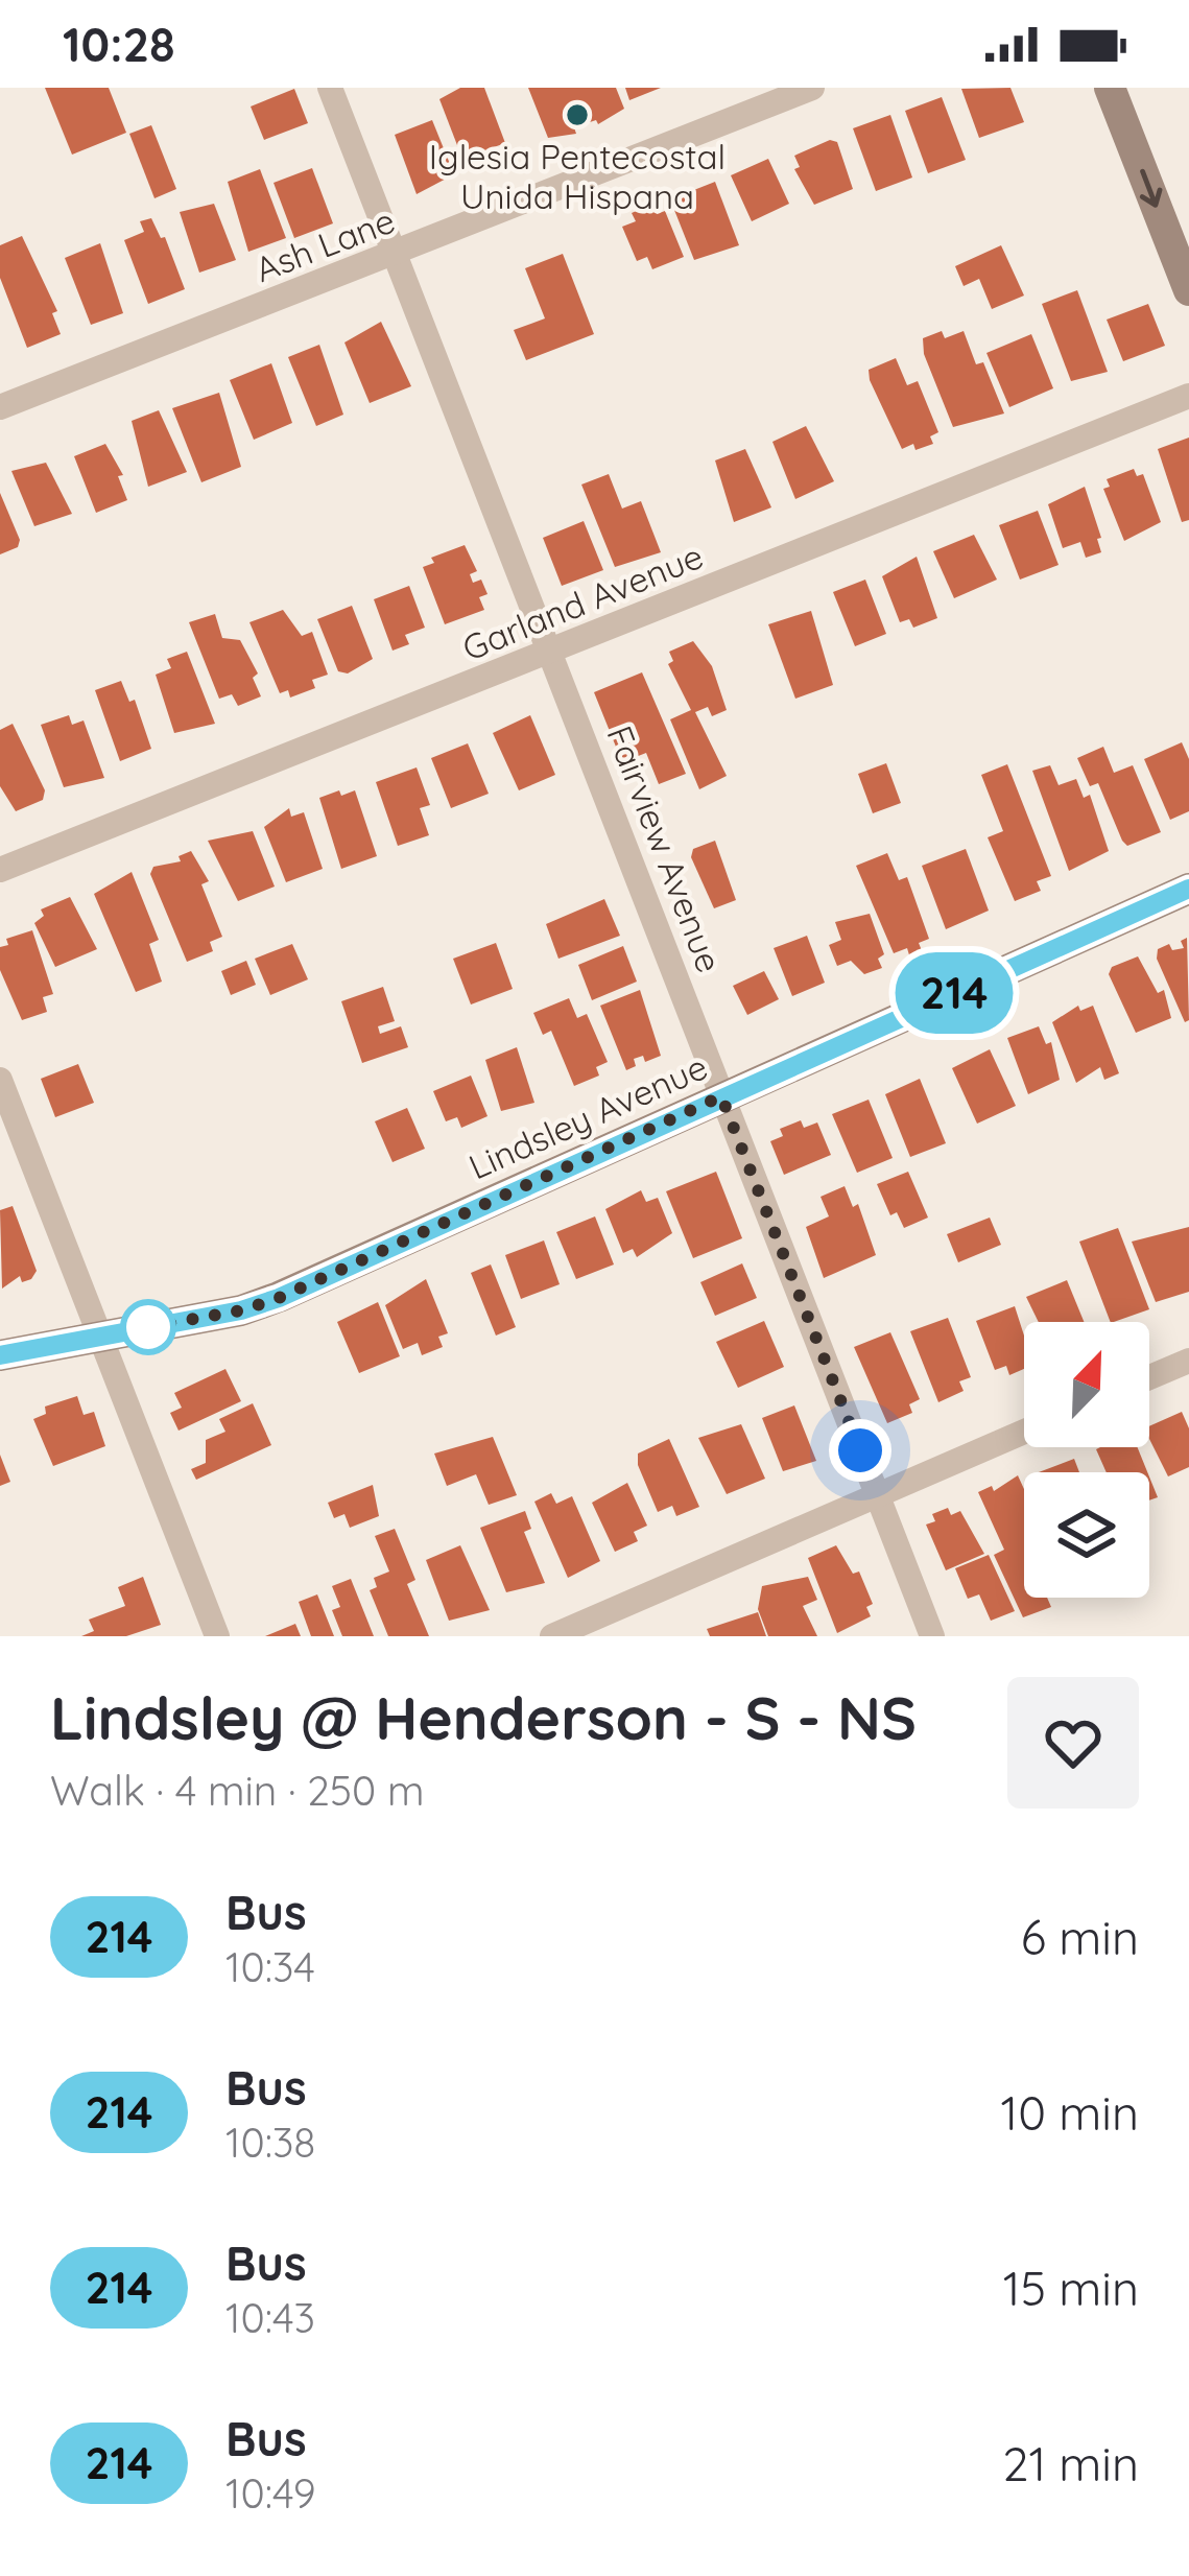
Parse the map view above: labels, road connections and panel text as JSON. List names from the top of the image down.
{
  "streets": {
    "street": [
      "Ash Lane",
      "Garland Avenue",
      "Fairview Avenue",
      "Lindsley Avenue"
    ]
  },
  "crossings": [
    ["Ash Lane", "Fairview Avenue"],
    ["Garland Avenue", "Fairview Avenue"],
    ["Fairview Avenue", "Lindsley Avenue"]
  ],
  "places": ["Iglesia Pentecostal Unida Hispana"],
  "lines": ["bus line 214"],
  "north": "top right",
  "page": {
    "status": "10:28",
    "on_map": "214",
    "heading": ["Lindsley @ Henderson - S - NS", "Walk · 4 min · 250 m"],
    "list": [
      {
        "mark": "214",
        "name": "Bus",
        "note": "10:34",
        "value": "6 min"
      },
      {
        "mark": "214",
        "name": "Bus",
        "note": "10:38",
        "value": "10 min"
      },
      {
        "mark": "214",
        "name": "Bus",
        "note": "10:43",
        "value": "15 min"
      },
      {
        "mark": "214",
        "name": "Bus",
        "note": "10:49",
        "value": "21 min"
      }
    ]
  }
}
